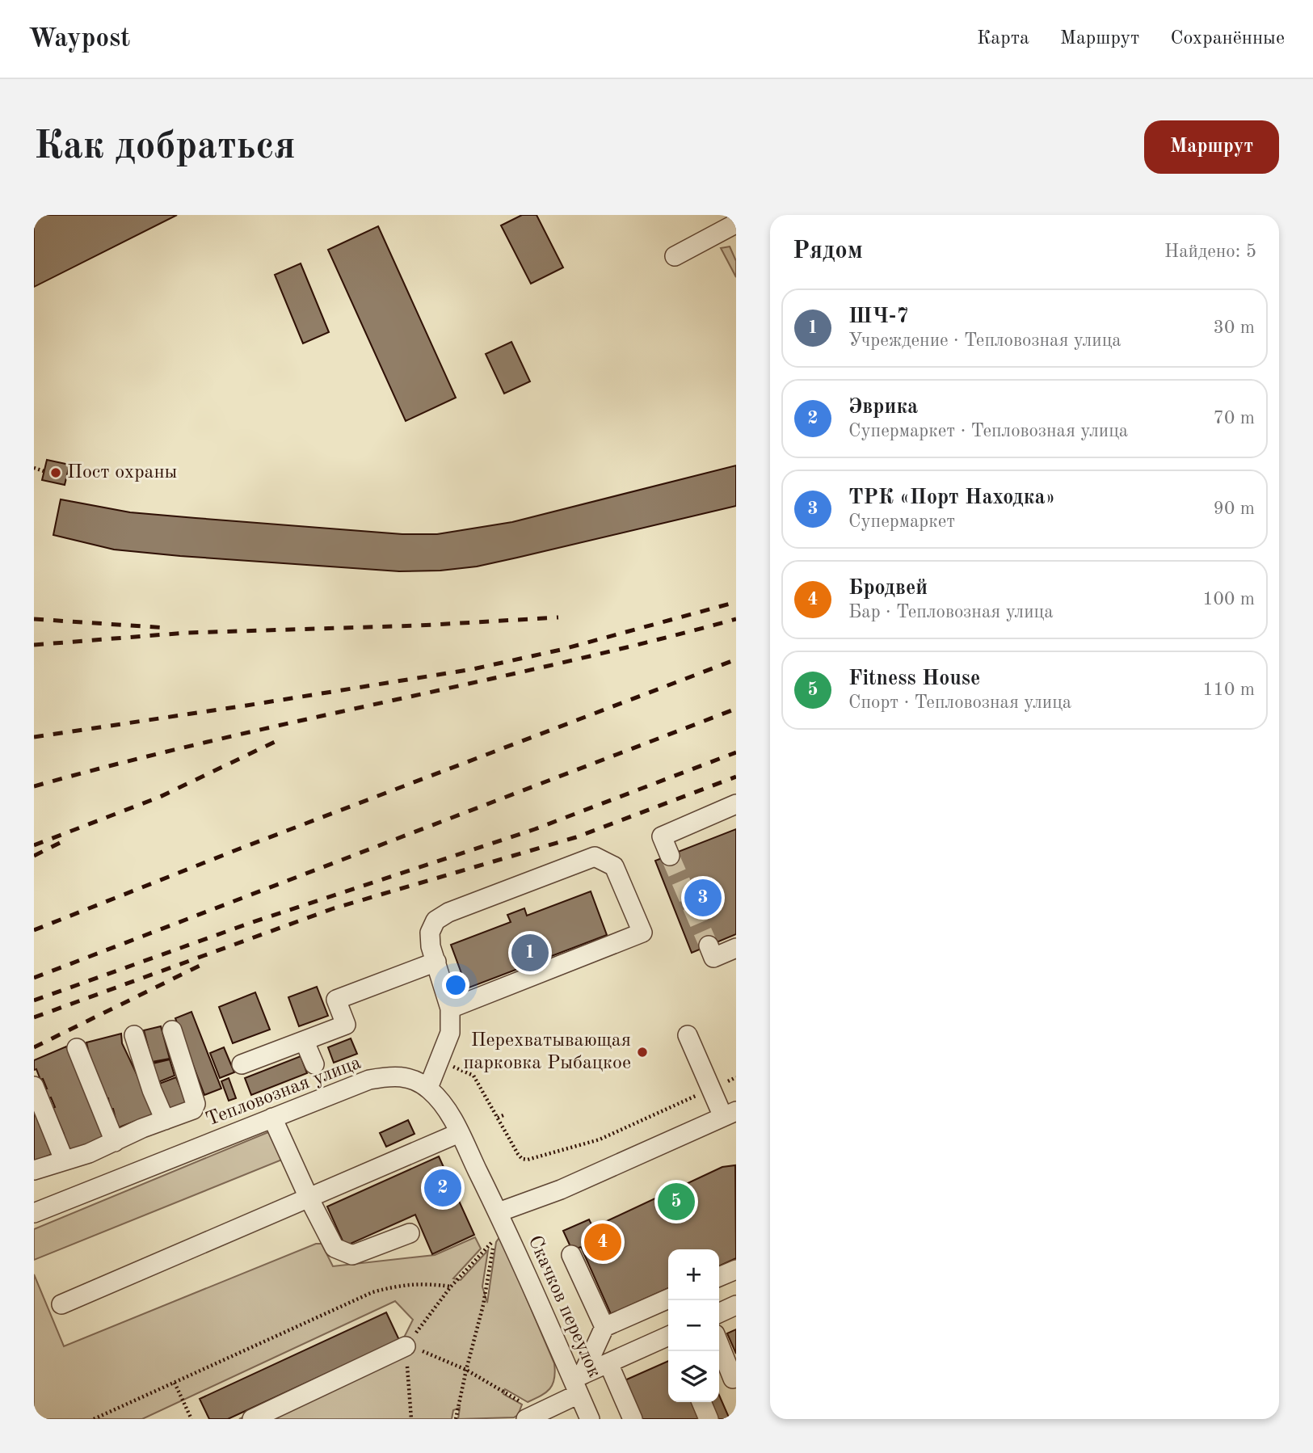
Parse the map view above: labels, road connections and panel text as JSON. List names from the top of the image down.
{
  "streets": {
    "street": ["Тепловозная улица", "Скачков переулок"]
  },
  "crossings": [
    ["Тепловозная улица", "Скачков переулок"]
  ],
  "places": ["Пост охраны", "Перехватывающая парковка Рыбацкое"],
  "page": {
    "header": "Waypost",
    "nav": ["Карта", "Маршрут", "Сохранённые"],
    "buttons": "Маршрут",
    "title": "Как добраться",
    "heading": ["Рядом", "Найдено: 5"],
    "list": [
      {
        "mark": "1",
        "name": "ШЧ-7",
        "note": "Учреждение · Тепловозная улица",
        "value": "30 m"
      },
      {
        "mark": "2",
        "name": "Эврика",
        "note": "Супермаркет · Тепловозная улица",
        "value": "70 m"
      },
      {
        "mark": "3",
        "name": "ТРК «Порт Находка»",
        "note": "Супермаркет",
        "value": "90 m"
      },
      {
        "mark": "4",
        "name": "Бродвей",
        "note": "Бар · Тепловозная улица",
        "value": "100 m"
      },
      {
        "mark": "5",
        "name": "Fitness House",
        "note": "Спорт · Тепловозная улица",
        "value": "110 m"
      }
    ],
    "pins": [
      "3",
      "1",
      "2",
      "5",
      "4"
    ],
    "map_buttons": ["+", "−"]
  }
}
